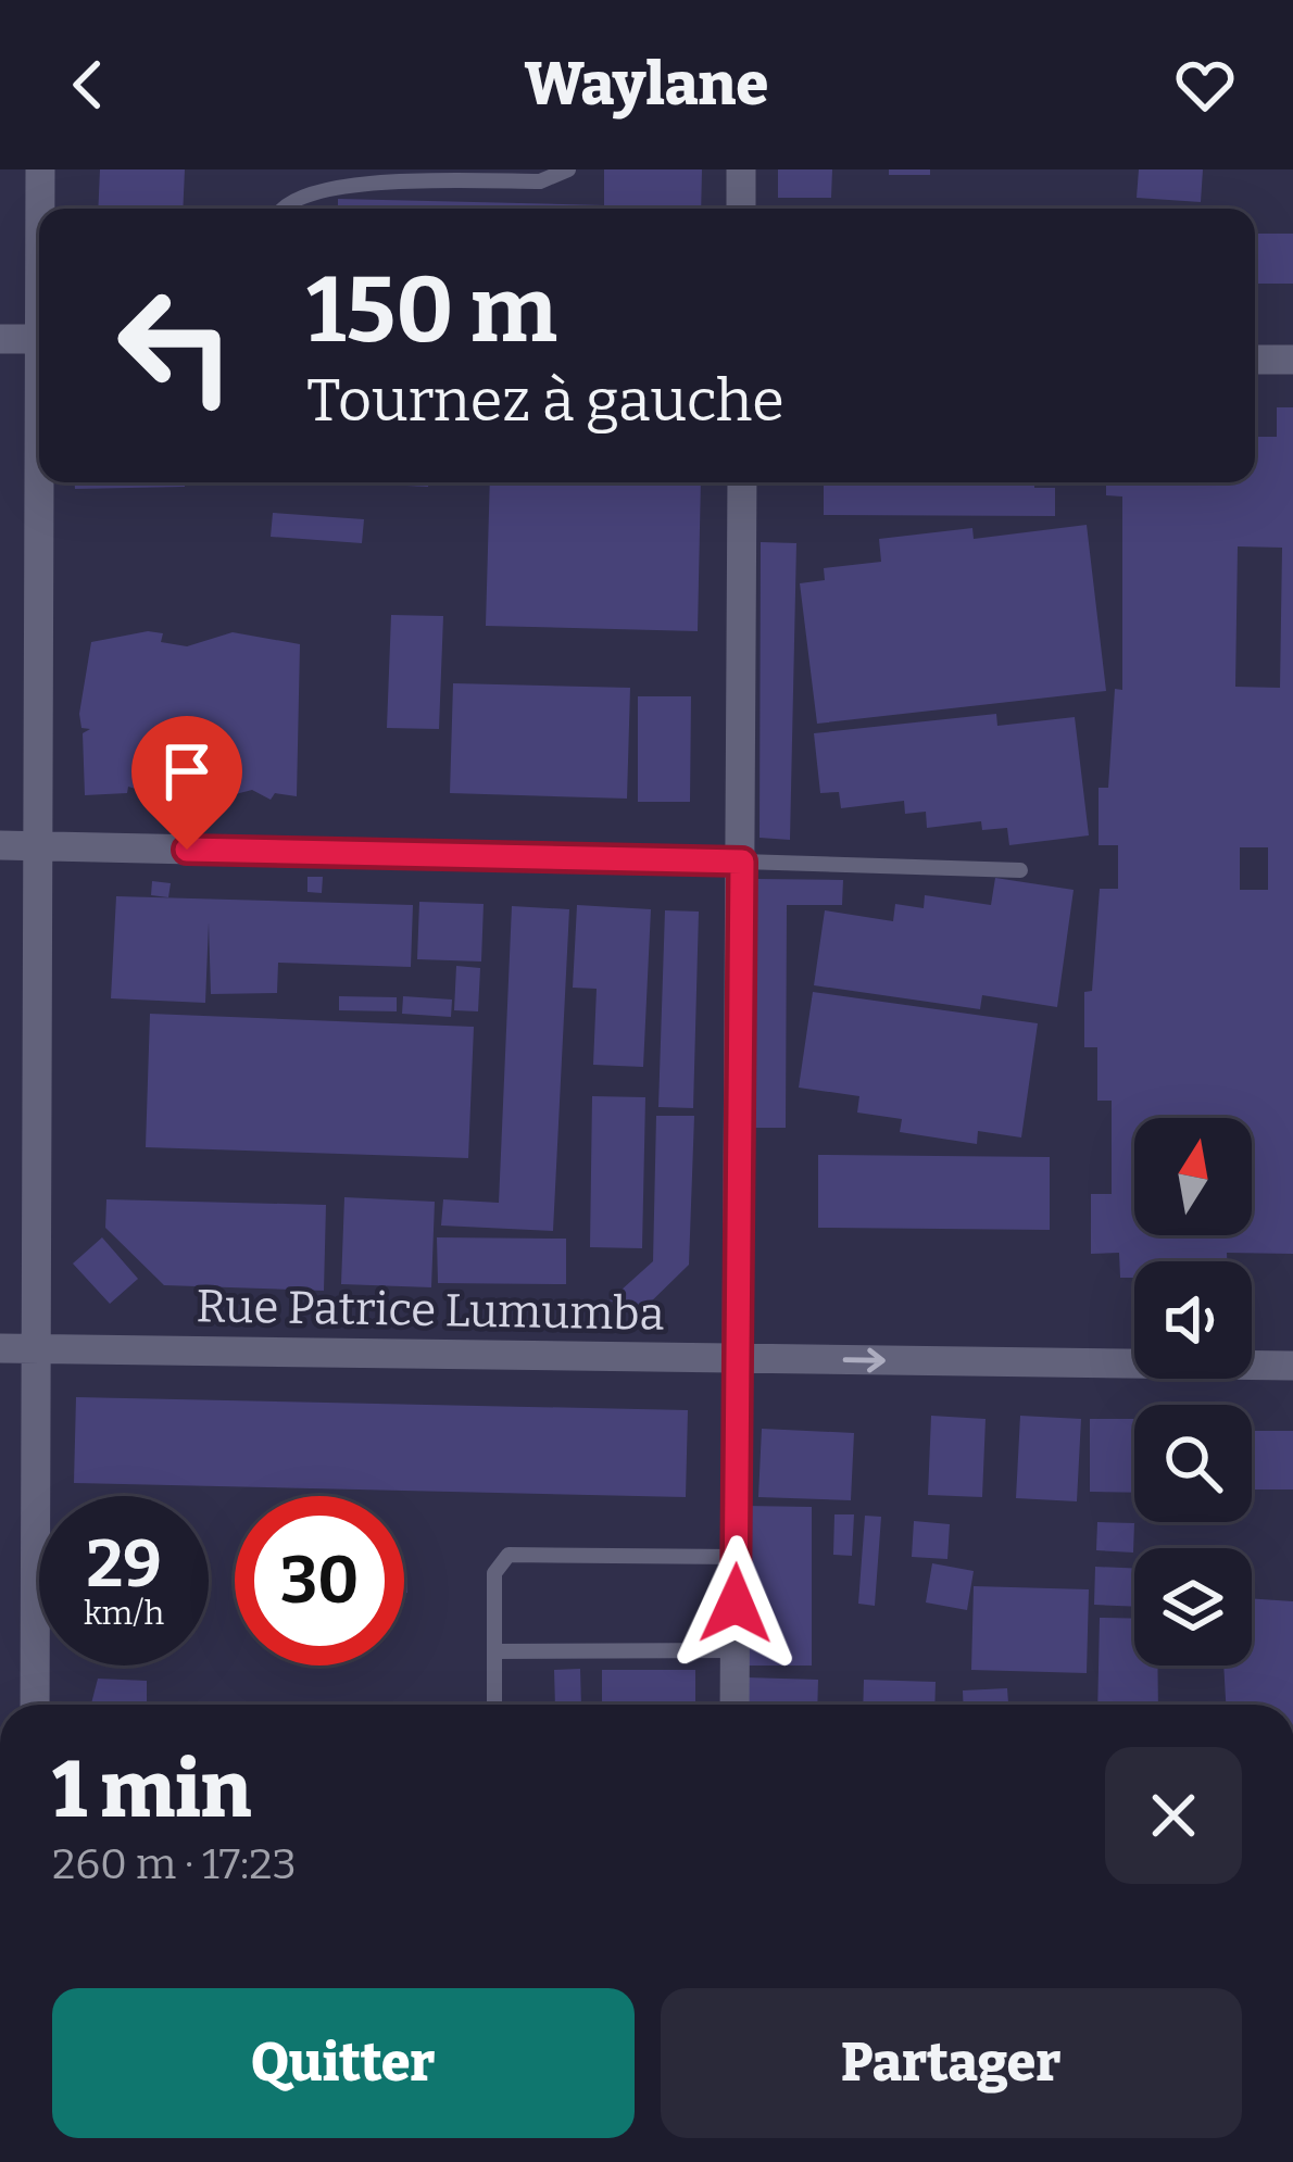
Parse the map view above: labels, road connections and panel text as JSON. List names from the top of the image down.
{
  "streets": {
    "street": ["Rue Patrice Lumumba"]
  },
  "one_way": ["Rue Patrice Lumumba"],
  "north": "top",
  "page": {
    "header": "Waylane",
    "turn": ["150 m", "Tournez à gauche"],
    "speed": "29 km/h",
    "limit": "30",
    "heading": ["1 min", "260 m · 17:23"],
    "buttons": ["Quitter", "Partager"]
  }
}
